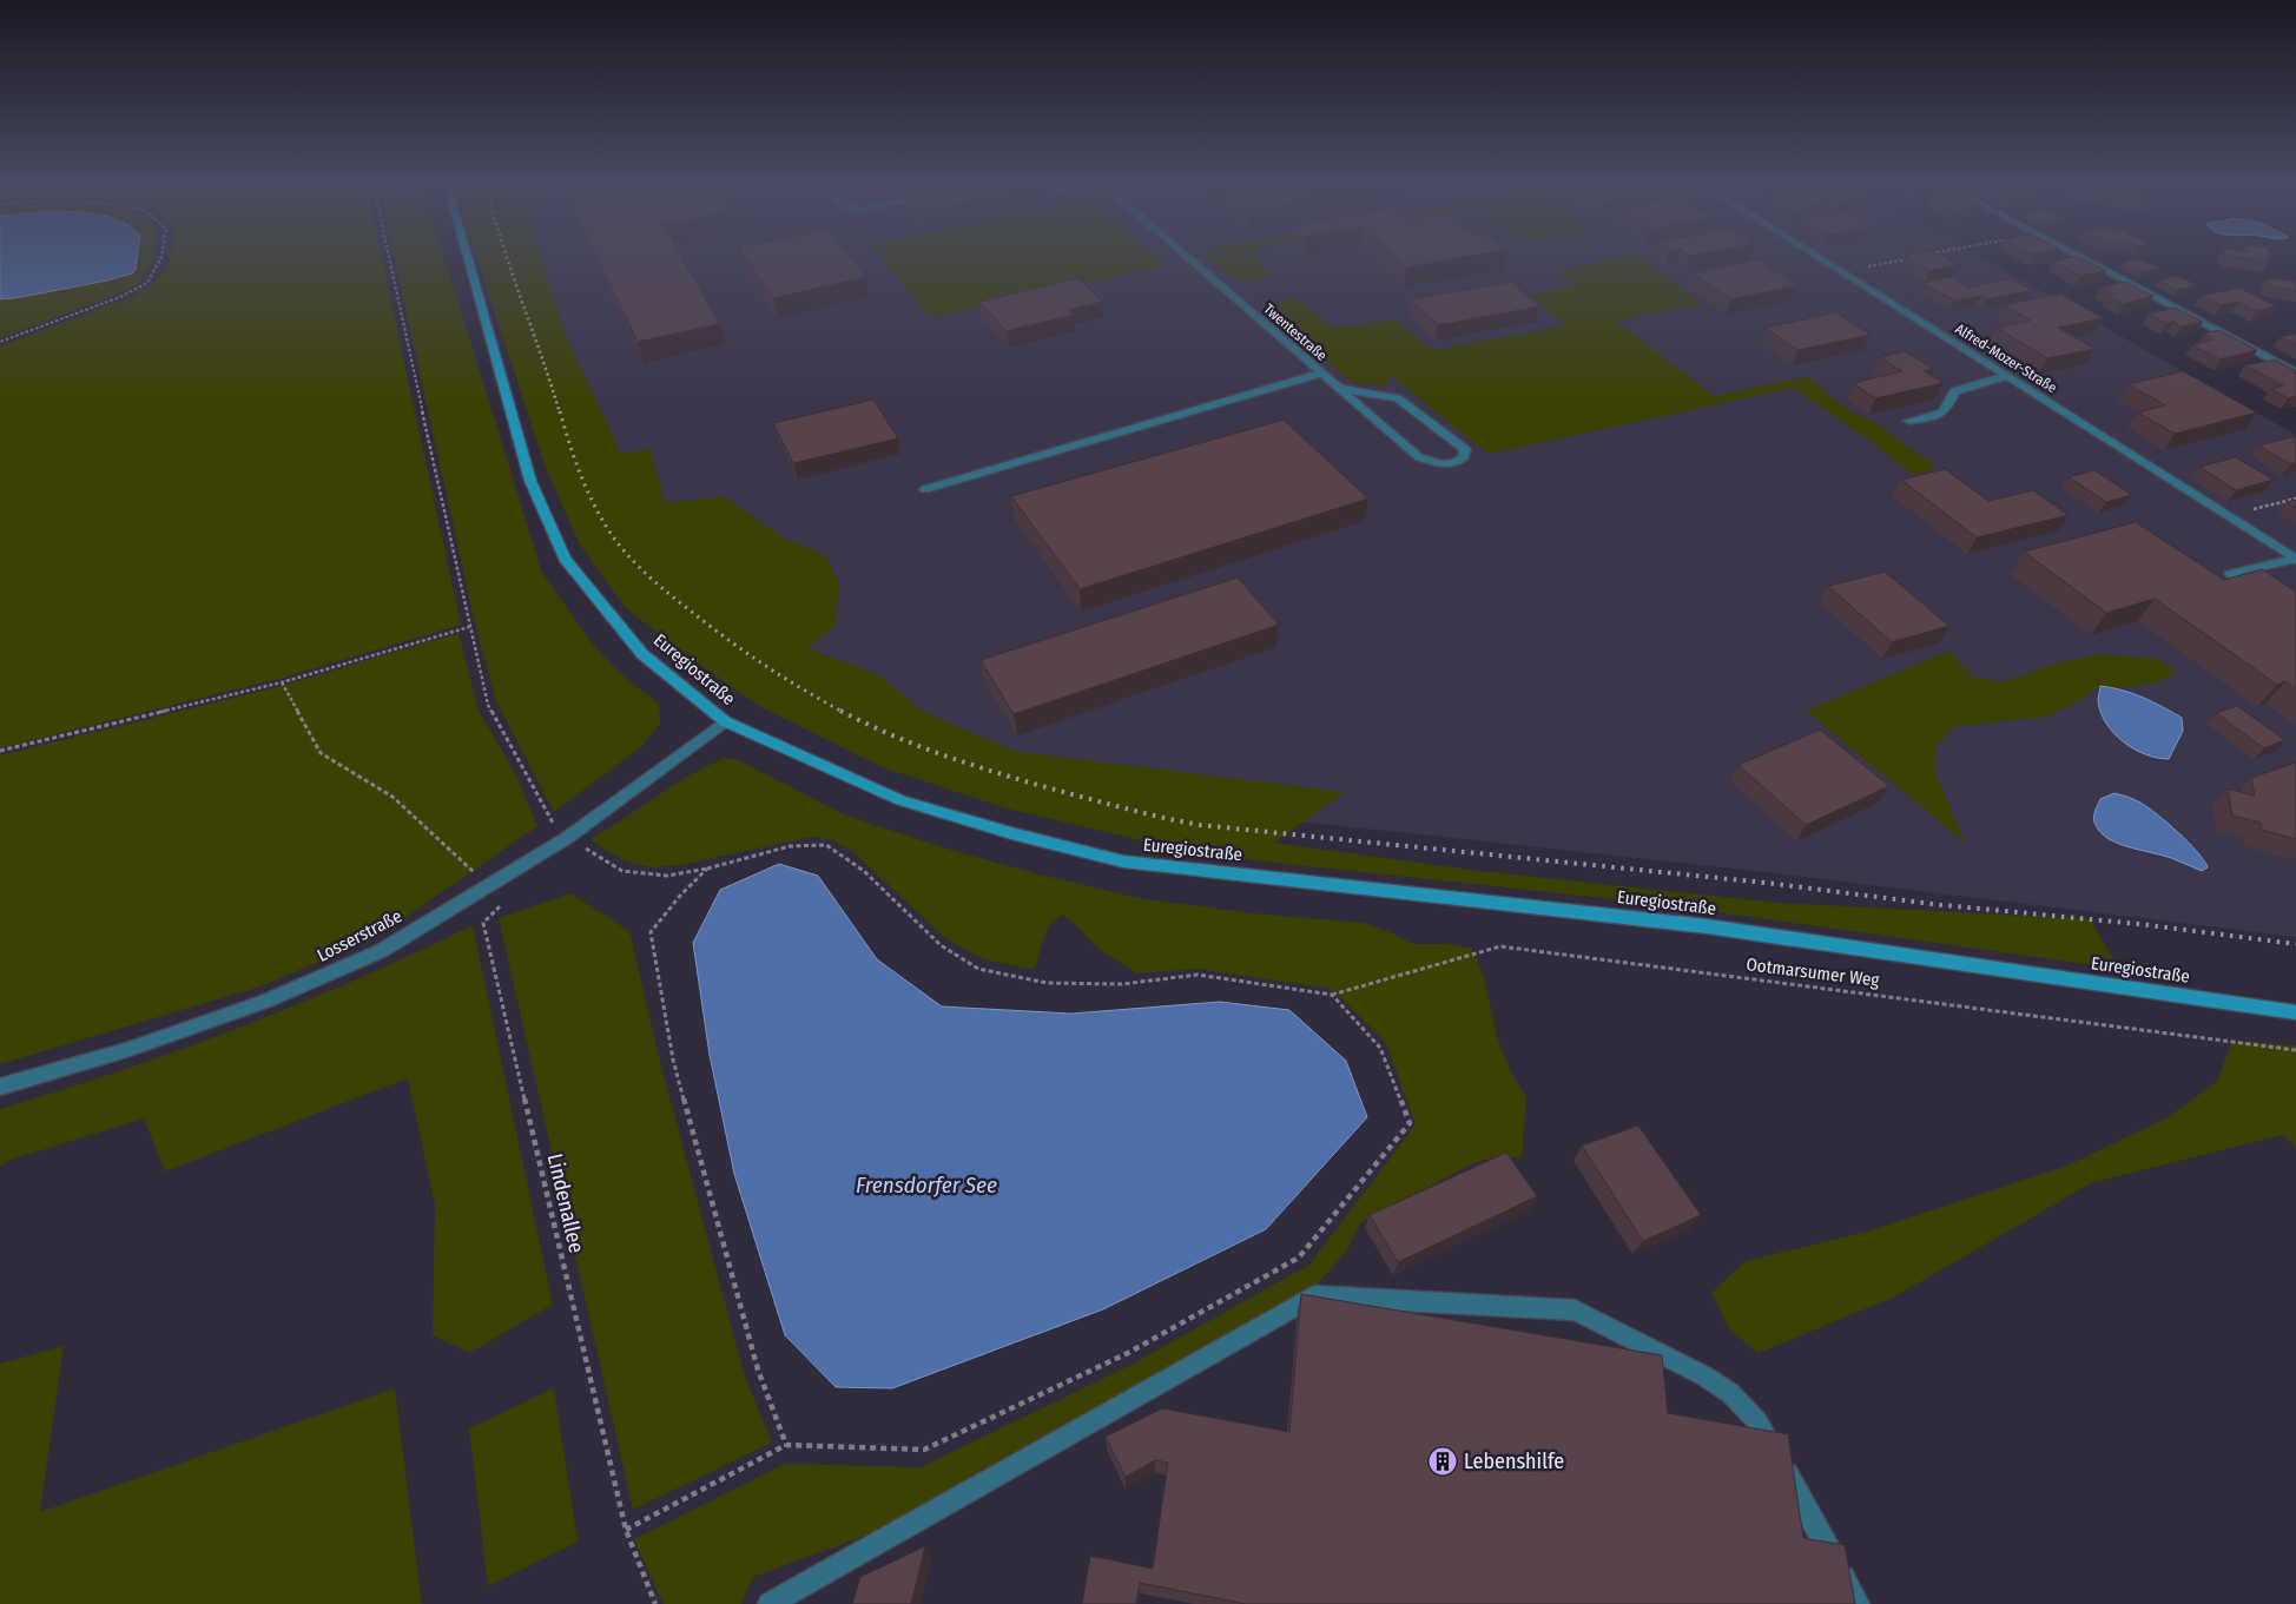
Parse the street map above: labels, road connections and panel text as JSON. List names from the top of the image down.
{
  "streets": {
    "main road": ["Euregiostraße"],
    "street": ["Twentestraße", "Alfred-Mozer-Straße", "Losserstraße"],
    "path": ["Ootmarsumer Weg", "Lindenallee"]
  },
  "crossings": [
    ["Euregiostraße", "Losserstraße"]
  ],
  "water": ["Frensdorfer See"],
  "places": {
    "building": ["Lebenshilfe"]
  }
}
